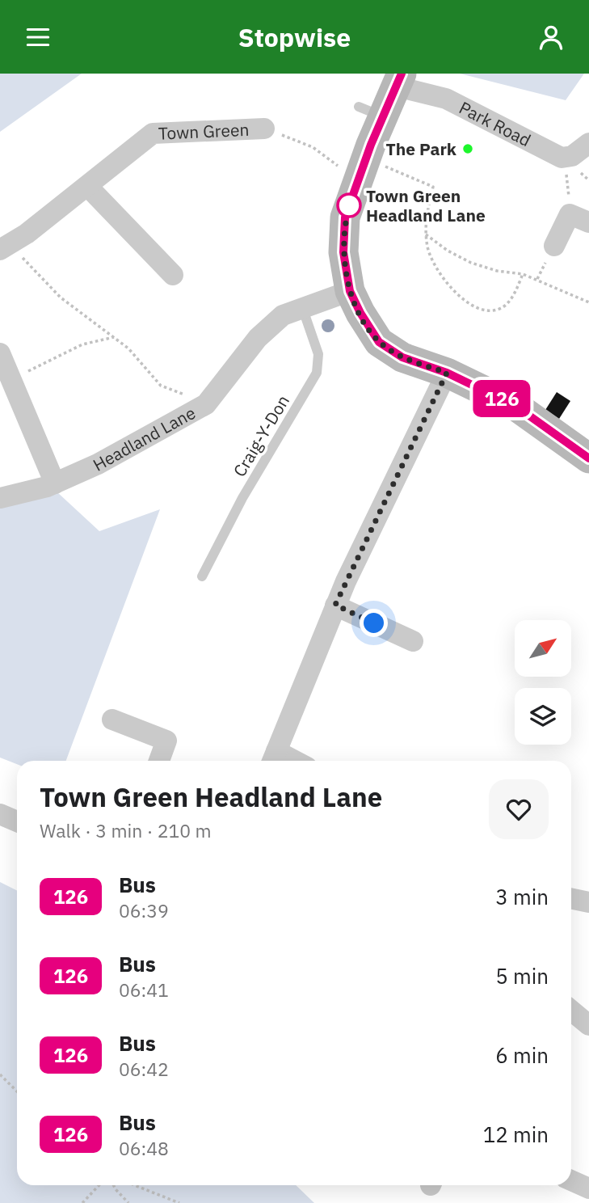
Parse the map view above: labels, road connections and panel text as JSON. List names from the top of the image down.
{
  "streets": {
    "street": ["Park Road", "Town Green", "Headland Lane"],
    "lane": ["Craig-Y-Don"]
  },
  "crossings": [
    ["Craig-Y-Don", "Headland Lane"]
  ],
  "places": ["The Park", "Town Green Headland Lane"],
  "lines": ["bus line 126"],
  "north": "top right",
  "page": {
    "header": "Stopwise",
    "on_map": "126",
    "heading": ["Town Green Headland Lane", "Walk · 3 min · 210 m"],
    "list": [
      {
        "mark": "126",
        "name": "Bus",
        "note": "06:39",
        "value": "3 min"
      },
      {
        "mark": "126",
        "name": "Bus",
        "note": "06:41",
        "value": "5 min"
      },
      {
        "mark": "126",
        "name": "Bus",
        "note": "06:42",
        "value": "6 min"
      },
      {
        "mark": "126",
        "name": "Bus",
        "note": "06:48",
        "value": "12 min"
      }
    ]
  }
}
